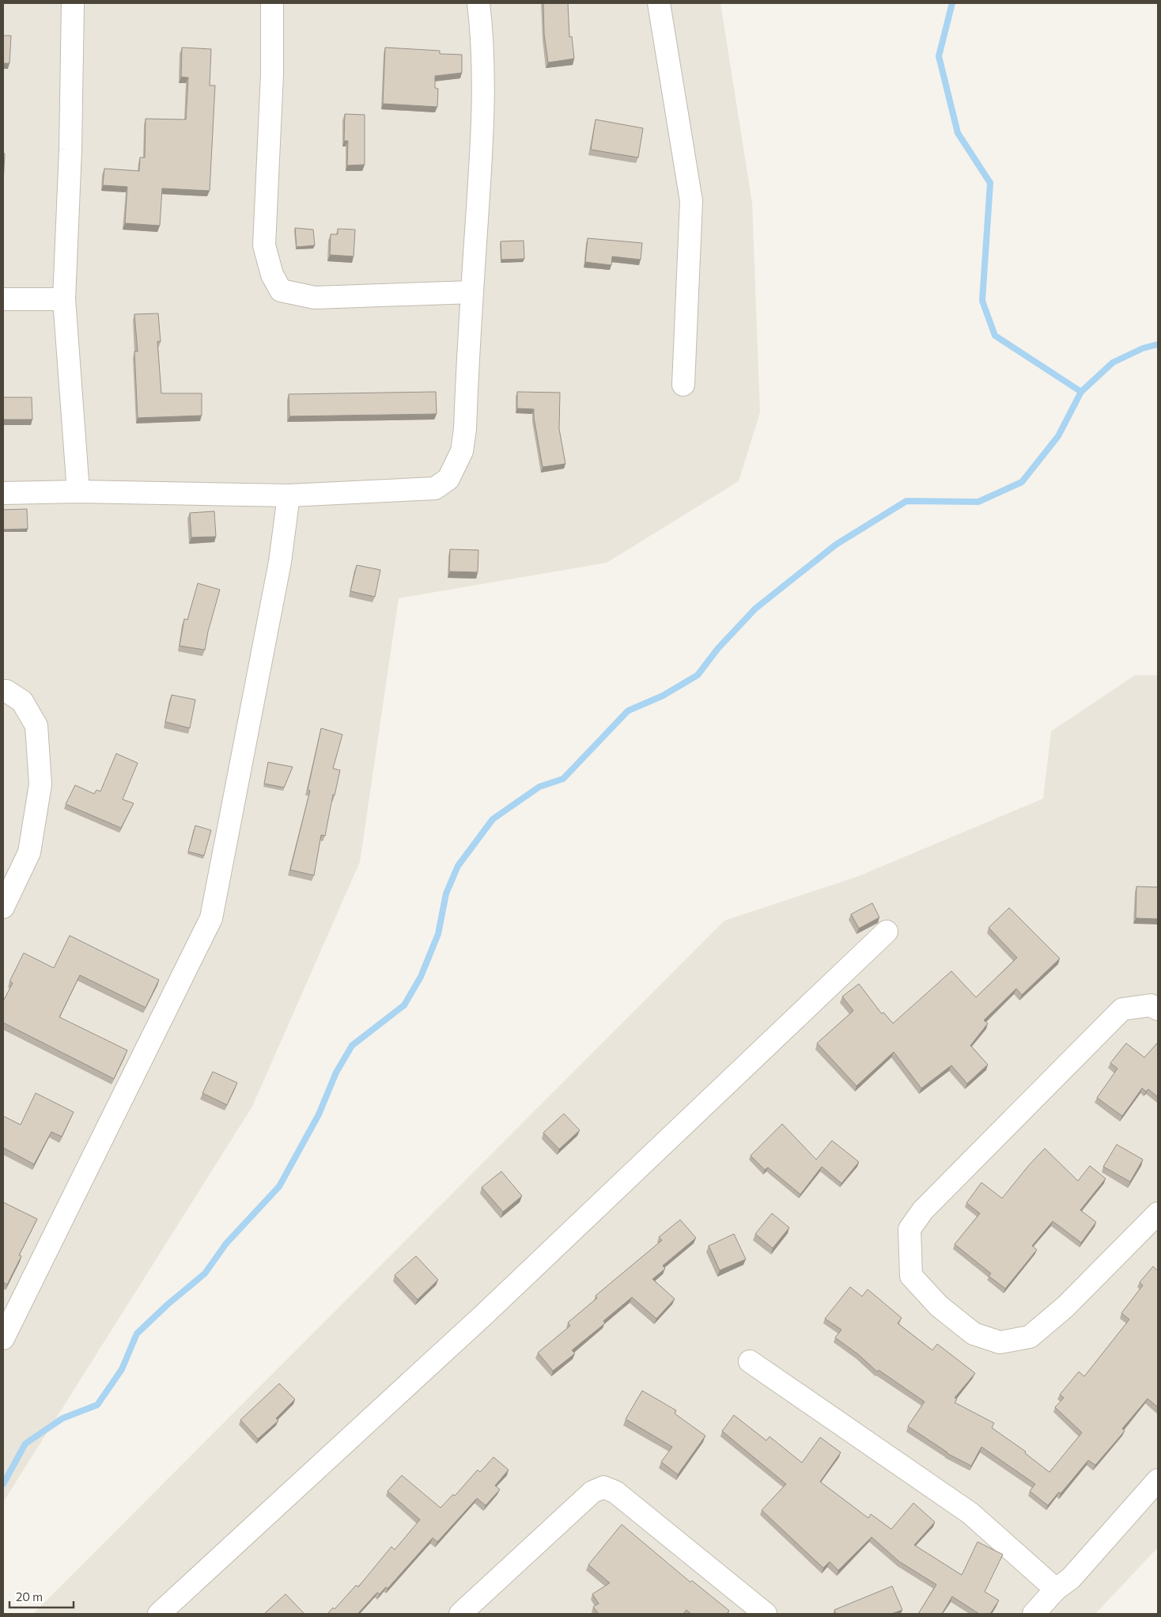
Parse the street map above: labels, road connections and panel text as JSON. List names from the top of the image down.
{
  "scale_bar": "20 m"
}
